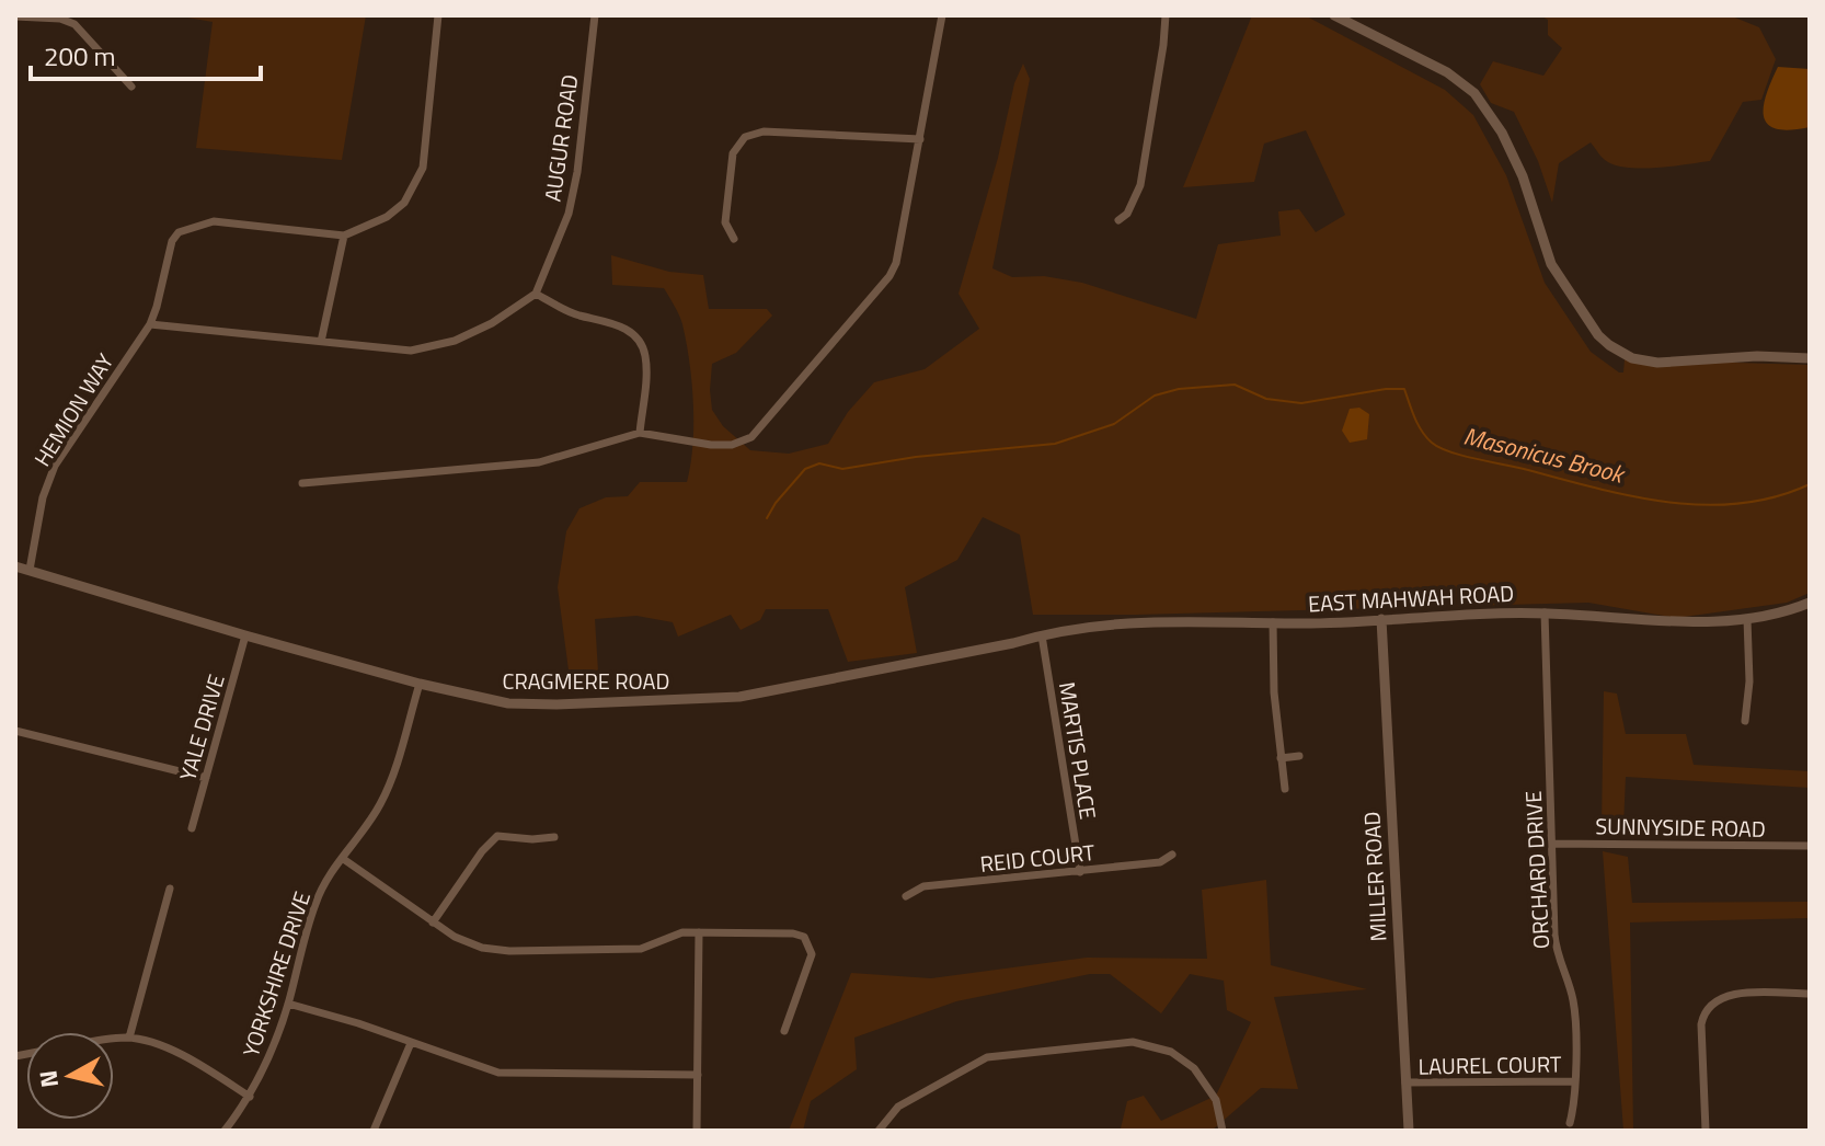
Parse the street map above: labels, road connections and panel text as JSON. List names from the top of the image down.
{
  "streets": {
    "street": [
      "AUGUR ROAD",
      "HEMION WAY",
      "EAST MAHWAH ROAD",
      "CRAGMERE ROAD",
      "YALE DRIVE",
      "MARTIS PLACE",
      "SUNNYSIDE ROAD",
      "REID COURT",
      "ORCHARD DRIVE",
      "MILLER ROAD",
      "YORKSHIRE DRIVE",
      "LAUREL COURT"
    ]
  },
  "crossings": [
    ["HEMION WAY", "CRAGMERE ROAD"],
    ["EAST MAHWAH ROAD", "CRAGMERE ROAD"],
    ["EAST MAHWAH ROAD", "MARTIS PLACE"],
    ["EAST MAHWAH ROAD", "ORCHARD DRIVE"],
    ["EAST MAHWAH ROAD", "MILLER ROAD"],
    ["CRAGMERE ROAD", "YALE DRIVE"],
    ["CRAGMERE ROAD", "YORKSHIRE DRIVE"],
    ["MARTIS PLACE", "REID COURT"],
    ["SUNNYSIDE ROAD", "ORCHARD DRIVE"],
    ["ORCHARD DRIVE", "LAUREL COURT"],
    ["MILLER ROAD", "LAUREL COURT"]
  ],
  "water": ["Masonicus Brook"],
  "scale_bar": "200 m",
  "north": "left"
}
